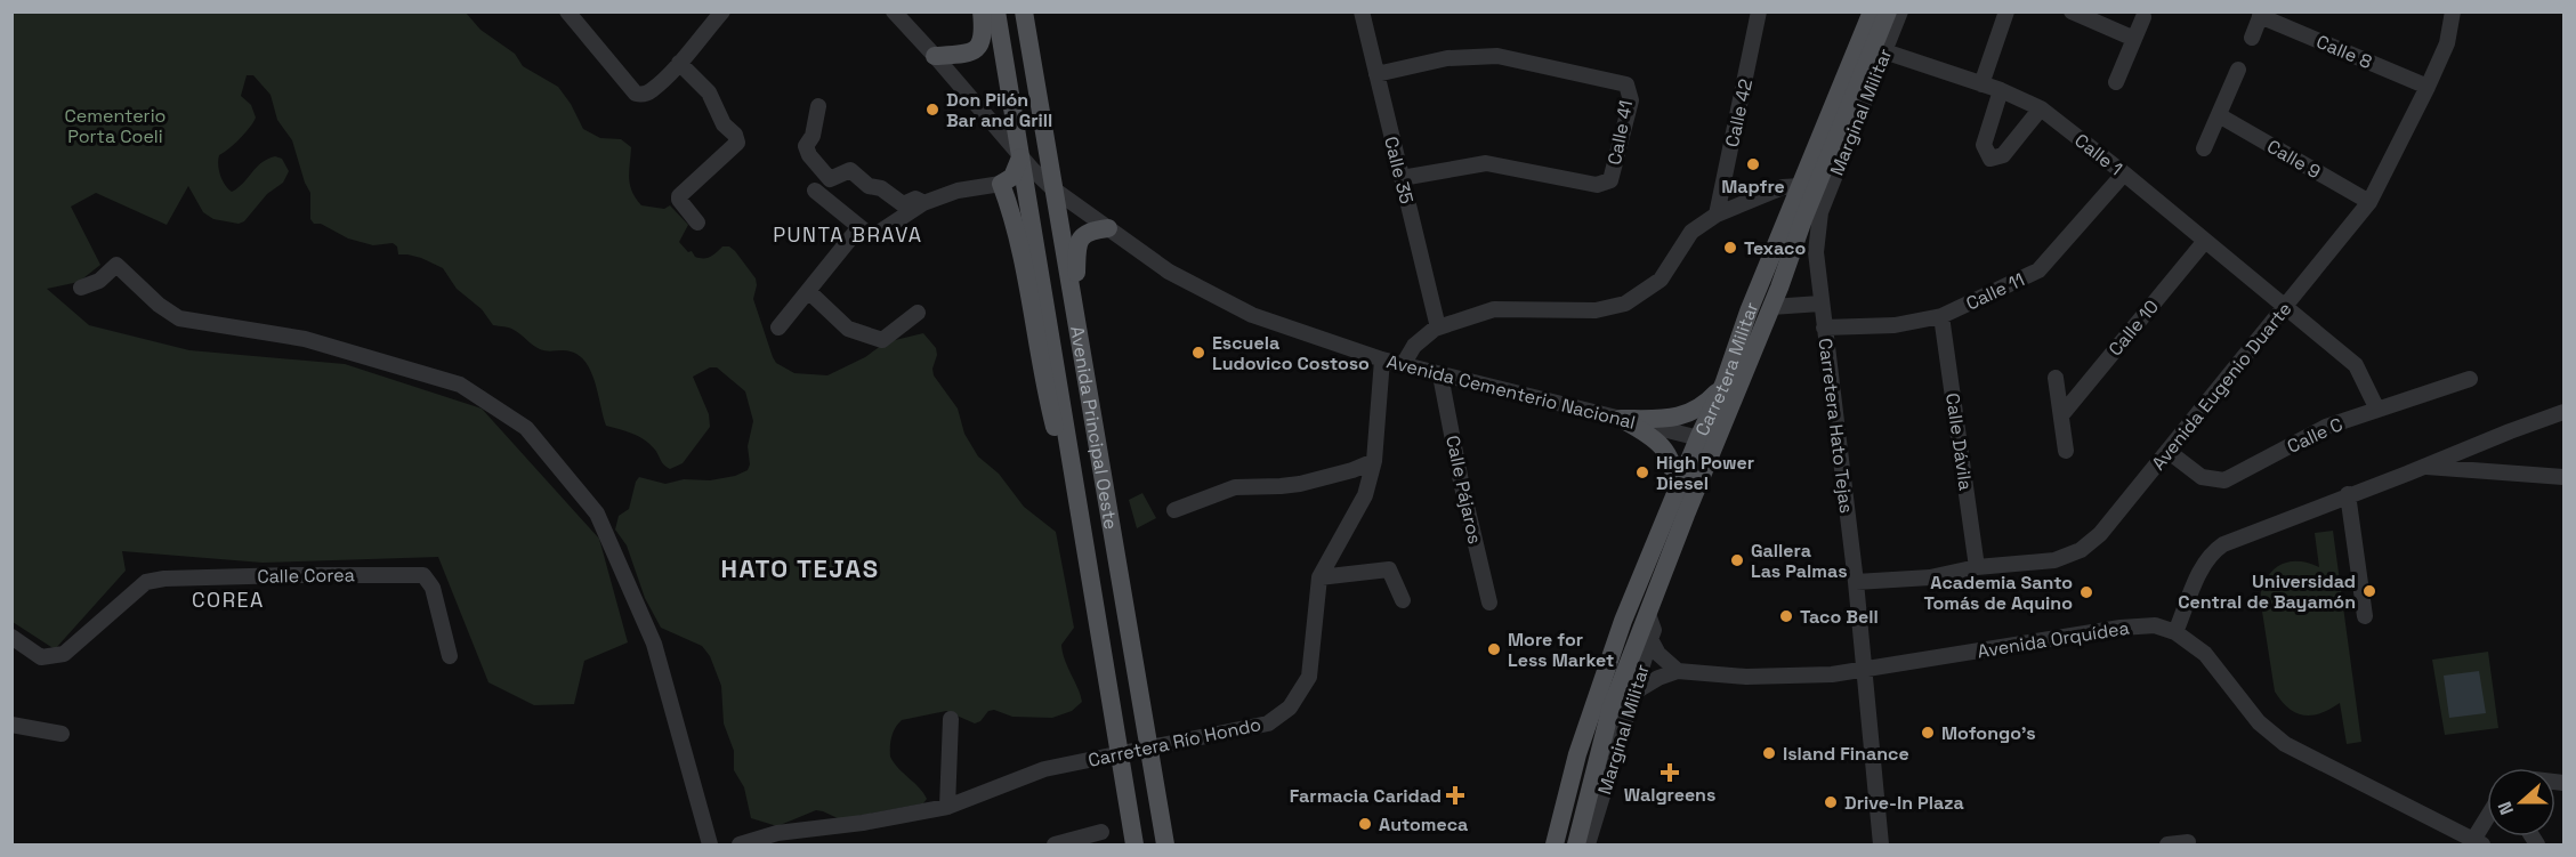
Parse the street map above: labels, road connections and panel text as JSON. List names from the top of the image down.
{
  "streets": {
    "main road": ["Carretera Militar", "Avenida Principal Oeste"],
    "street": [
      "Calle 8",
      "Marginal Militar",
      "Calle 42",
      "Calle 41",
      "Calle 1",
      "Calle 9",
      "Calle 35",
      "Calle 11",
      "Calle 10",
      "Avenida Eugenio Duarte",
      "Avenida Cementerio Nacional",
      "Carretera Hato Tejas",
      "Calle C",
      "Calle Dávila",
      "Calle Pájaros",
      "Calle Corea",
      "Avenida Orquídea",
      "Carretera Río Hondo"
    ]
  },
  "crossings": [
    ["Calle 8", "Avenida Eugenio Duarte"],
    ["Marginal Militar", "Calle 1"],
    ["Marginal Militar", "Carretera Militar"],
    ["Marginal Militar", "Carretera Hato Tejas"],
    ["Calle 41", "Calle 35"],
    ["Calle 1", "Calle 11"],
    ["Calle 1", "Calle 10"],
    ["Calle 1", "Avenida Eugenio Duarte"],
    ["Calle 1", "Calle C"],
    ["Calle 9", "Avenida Eugenio Duarte"],
    ["Calle 11", "Carretera Hato Tejas"],
    ["Calle 11", "Calle Dávila"],
    ["Carretera Militar", "Avenida Cementerio Nacional"],
    ["Avenida Eugenio Duarte", "Carretera Hato Tejas"],
    ["Avenida Eugenio Duarte", "Calle C"],
    ["Avenida Eugenio Duarte", "Calle Dávila"],
    ["Avenida Cementerio Nacional", "Avenida Principal Oeste"],
    ["Avenida Cementerio Nacional", "Calle Pájaros"],
    ["Avenida Cementerio Nacional", "Carretera Río Hondo"],
    ["Carretera Hato Tejas", "Avenida Orquídea"],
    ["Avenida Principal Oeste", "Carretera Río Hondo"]
  ],
  "districts": ["PUNTA BRAVA", "HATO TEJAS", "COREA"],
  "parks": ["Cementerio Porta Coeli"],
  "places": {
    "other": [
      "Don Pilón Bar and Grill",
      "Mapfre",
      "Texaco",
      "Escuela Ludovico Costoso",
      "High Power Diesel",
      "Gallera Las Palmas",
      "Universidad Central de Bayamón",
      "Academia Santo Tomás de Aquino",
      "Taco Bell",
      "More for Less Market",
      "Mofongo's",
      "Island Finance",
      "Drive-In Plaza",
      "Automeca"
    ],
    "health": ["Walgreens", "Farmacia Caridad"]
  },
  "north": "left"
}
